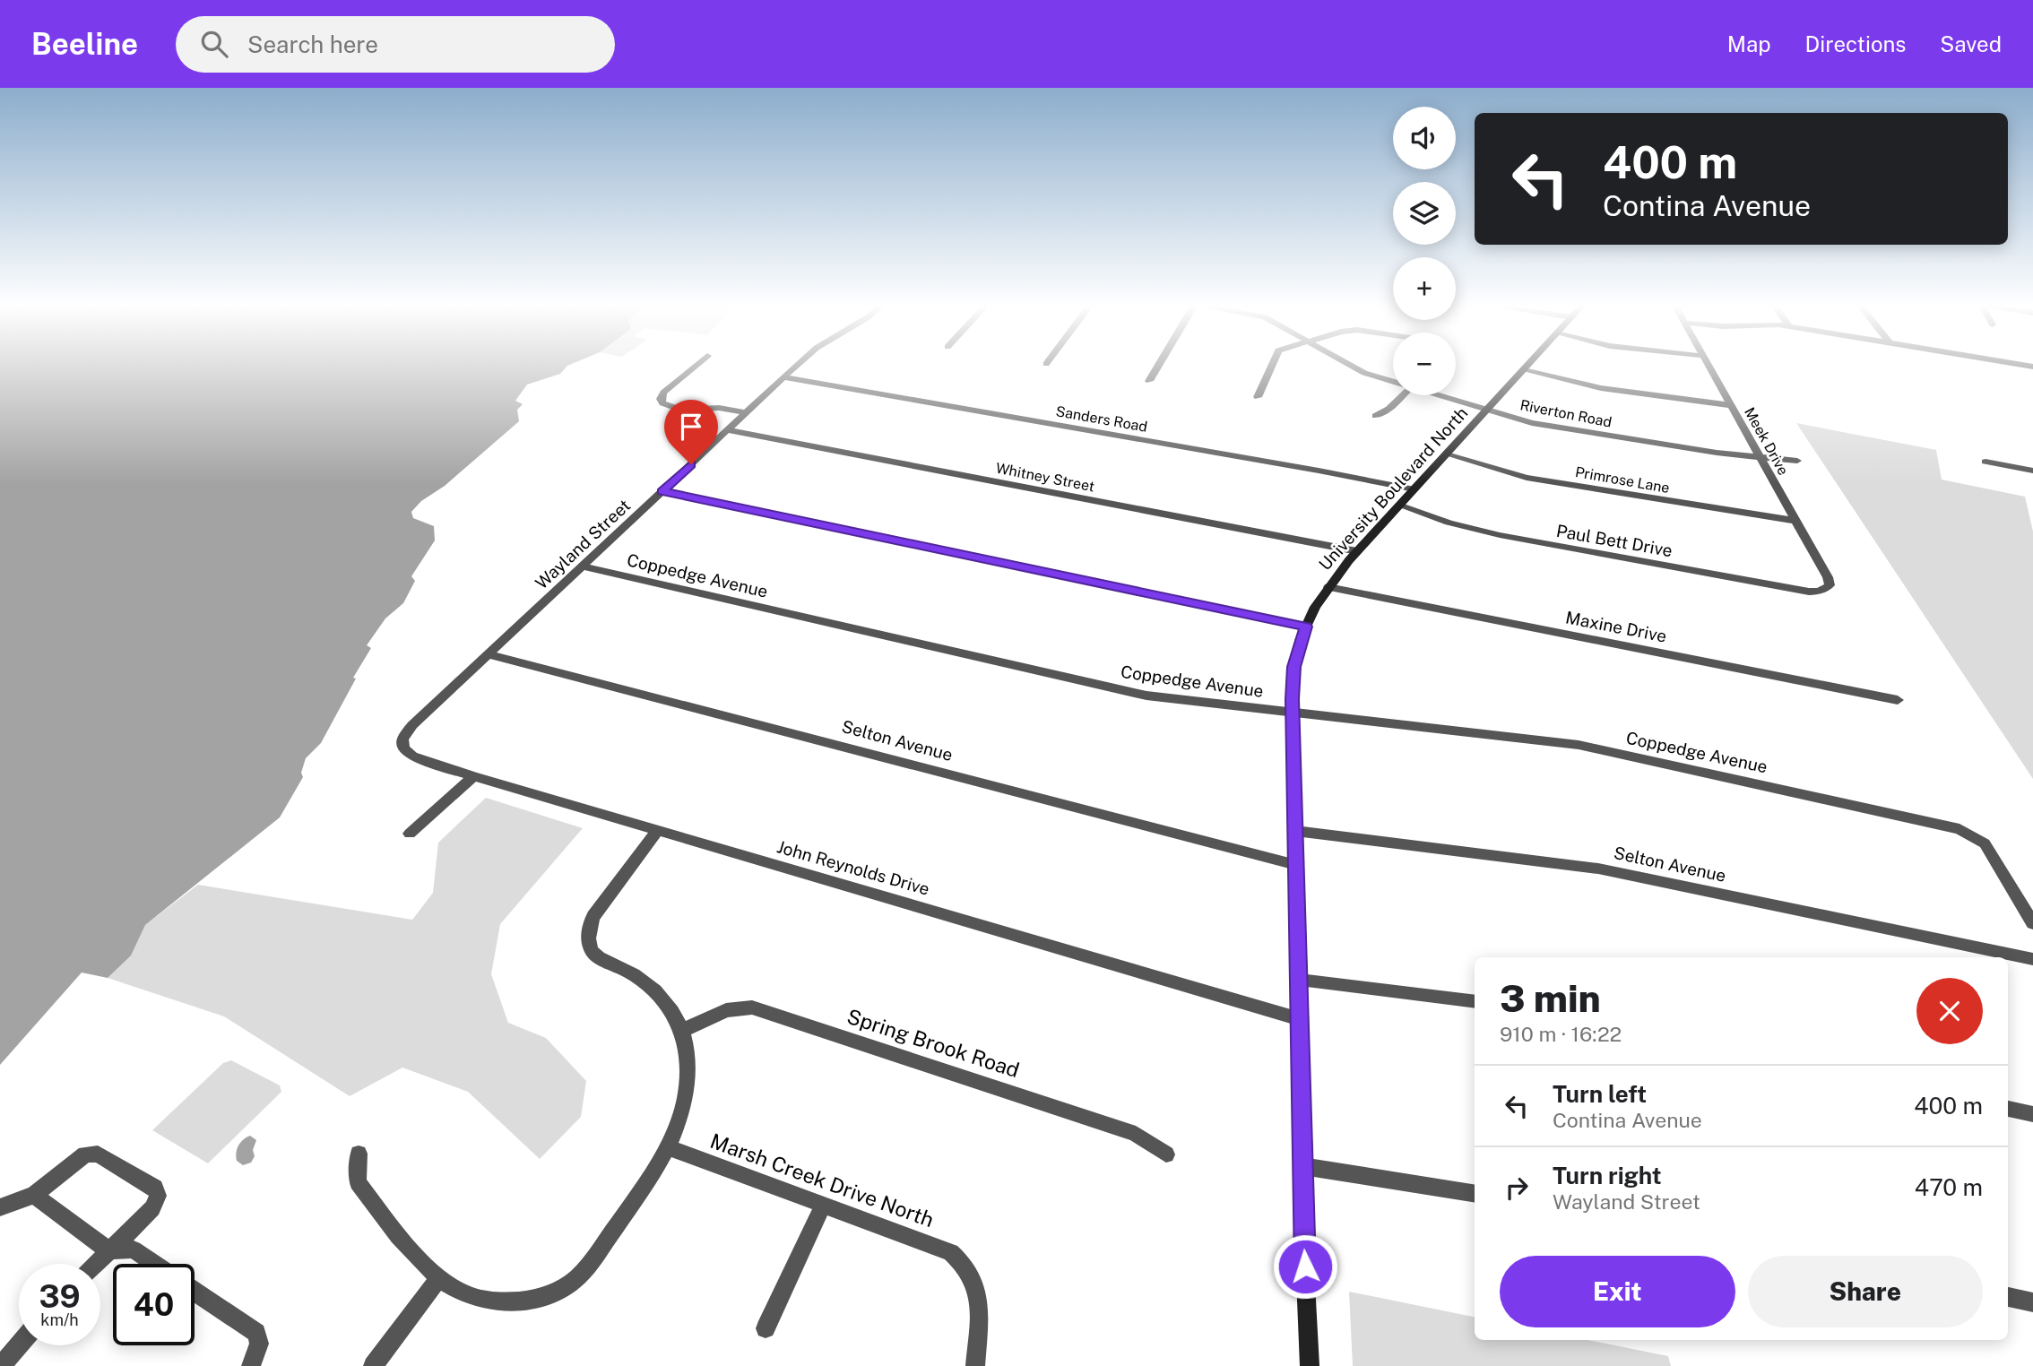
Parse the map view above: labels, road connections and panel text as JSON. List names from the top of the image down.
{
  "streets": {
    "street": [
      "Riverton Road",
      "Sanders Road",
      "Meek Drive",
      "Whitney Street",
      "Primrose Lane",
      "University Boulevard North",
      "Paul Bett Drive",
      "Wayland Street",
      "Coppedge Avenue",
      "Maxine Drive",
      "Selton Avenue",
      "John Reynolds Drive",
      "Spring Brook Road",
      "Marsh Creek Drive North"
    ]
  },
  "crossings": [
    ["Riverton Road", "Meek Drive"],
    ["Riverton Road", "University Boulevard North"],
    ["Sanders Road", "University Boulevard North"],
    ["Sanders Road", "Wayland Street"],
    ["Meek Drive", "Primrose Lane"],
    ["Meek Drive", "Paul Bett Drive"],
    ["Whitney Street", "University Boulevard North"],
    ["Whitney Street", "Wayland Street"],
    ["Primrose Lane", "University Boulevard North"],
    ["University Boulevard North", "Paul Bett Drive"],
    ["University Boulevard North", "Coppedge Avenue"],
    ["University Boulevard North", "Maxine Drive"],
    ["University Boulevard North", "Selton Avenue"],
    ["University Boulevard North", "John Reynolds Drive"],
    ["Wayland Street", "Coppedge Avenue"],
    ["Wayland Street", "Selton Avenue"],
    ["Wayland Street", "John Reynolds Drive"]
  ],
  "page": {
    "header": "Beeline",
    "search": "Search here",
    "nav": ["Map", "Directions", "Saved"],
    "map_buttons": ["+", "−"],
    "turn": ["400 m", "Contina Avenue"],
    "heading": ["3 min", "910 m · 16:22"],
    "list": [
      {
        "name": "Turn left",
        "note": "Contina Avenue",
        "value": "400 m"
      },
      {
        "name": "Turn right",
        "note": "Wayland Street",
        "value": "470 m"
      }
    ],
    "buttons": ["Exit", "Share"],
    "speed": "39 km/h",
    "limit": "40"
  }
}
